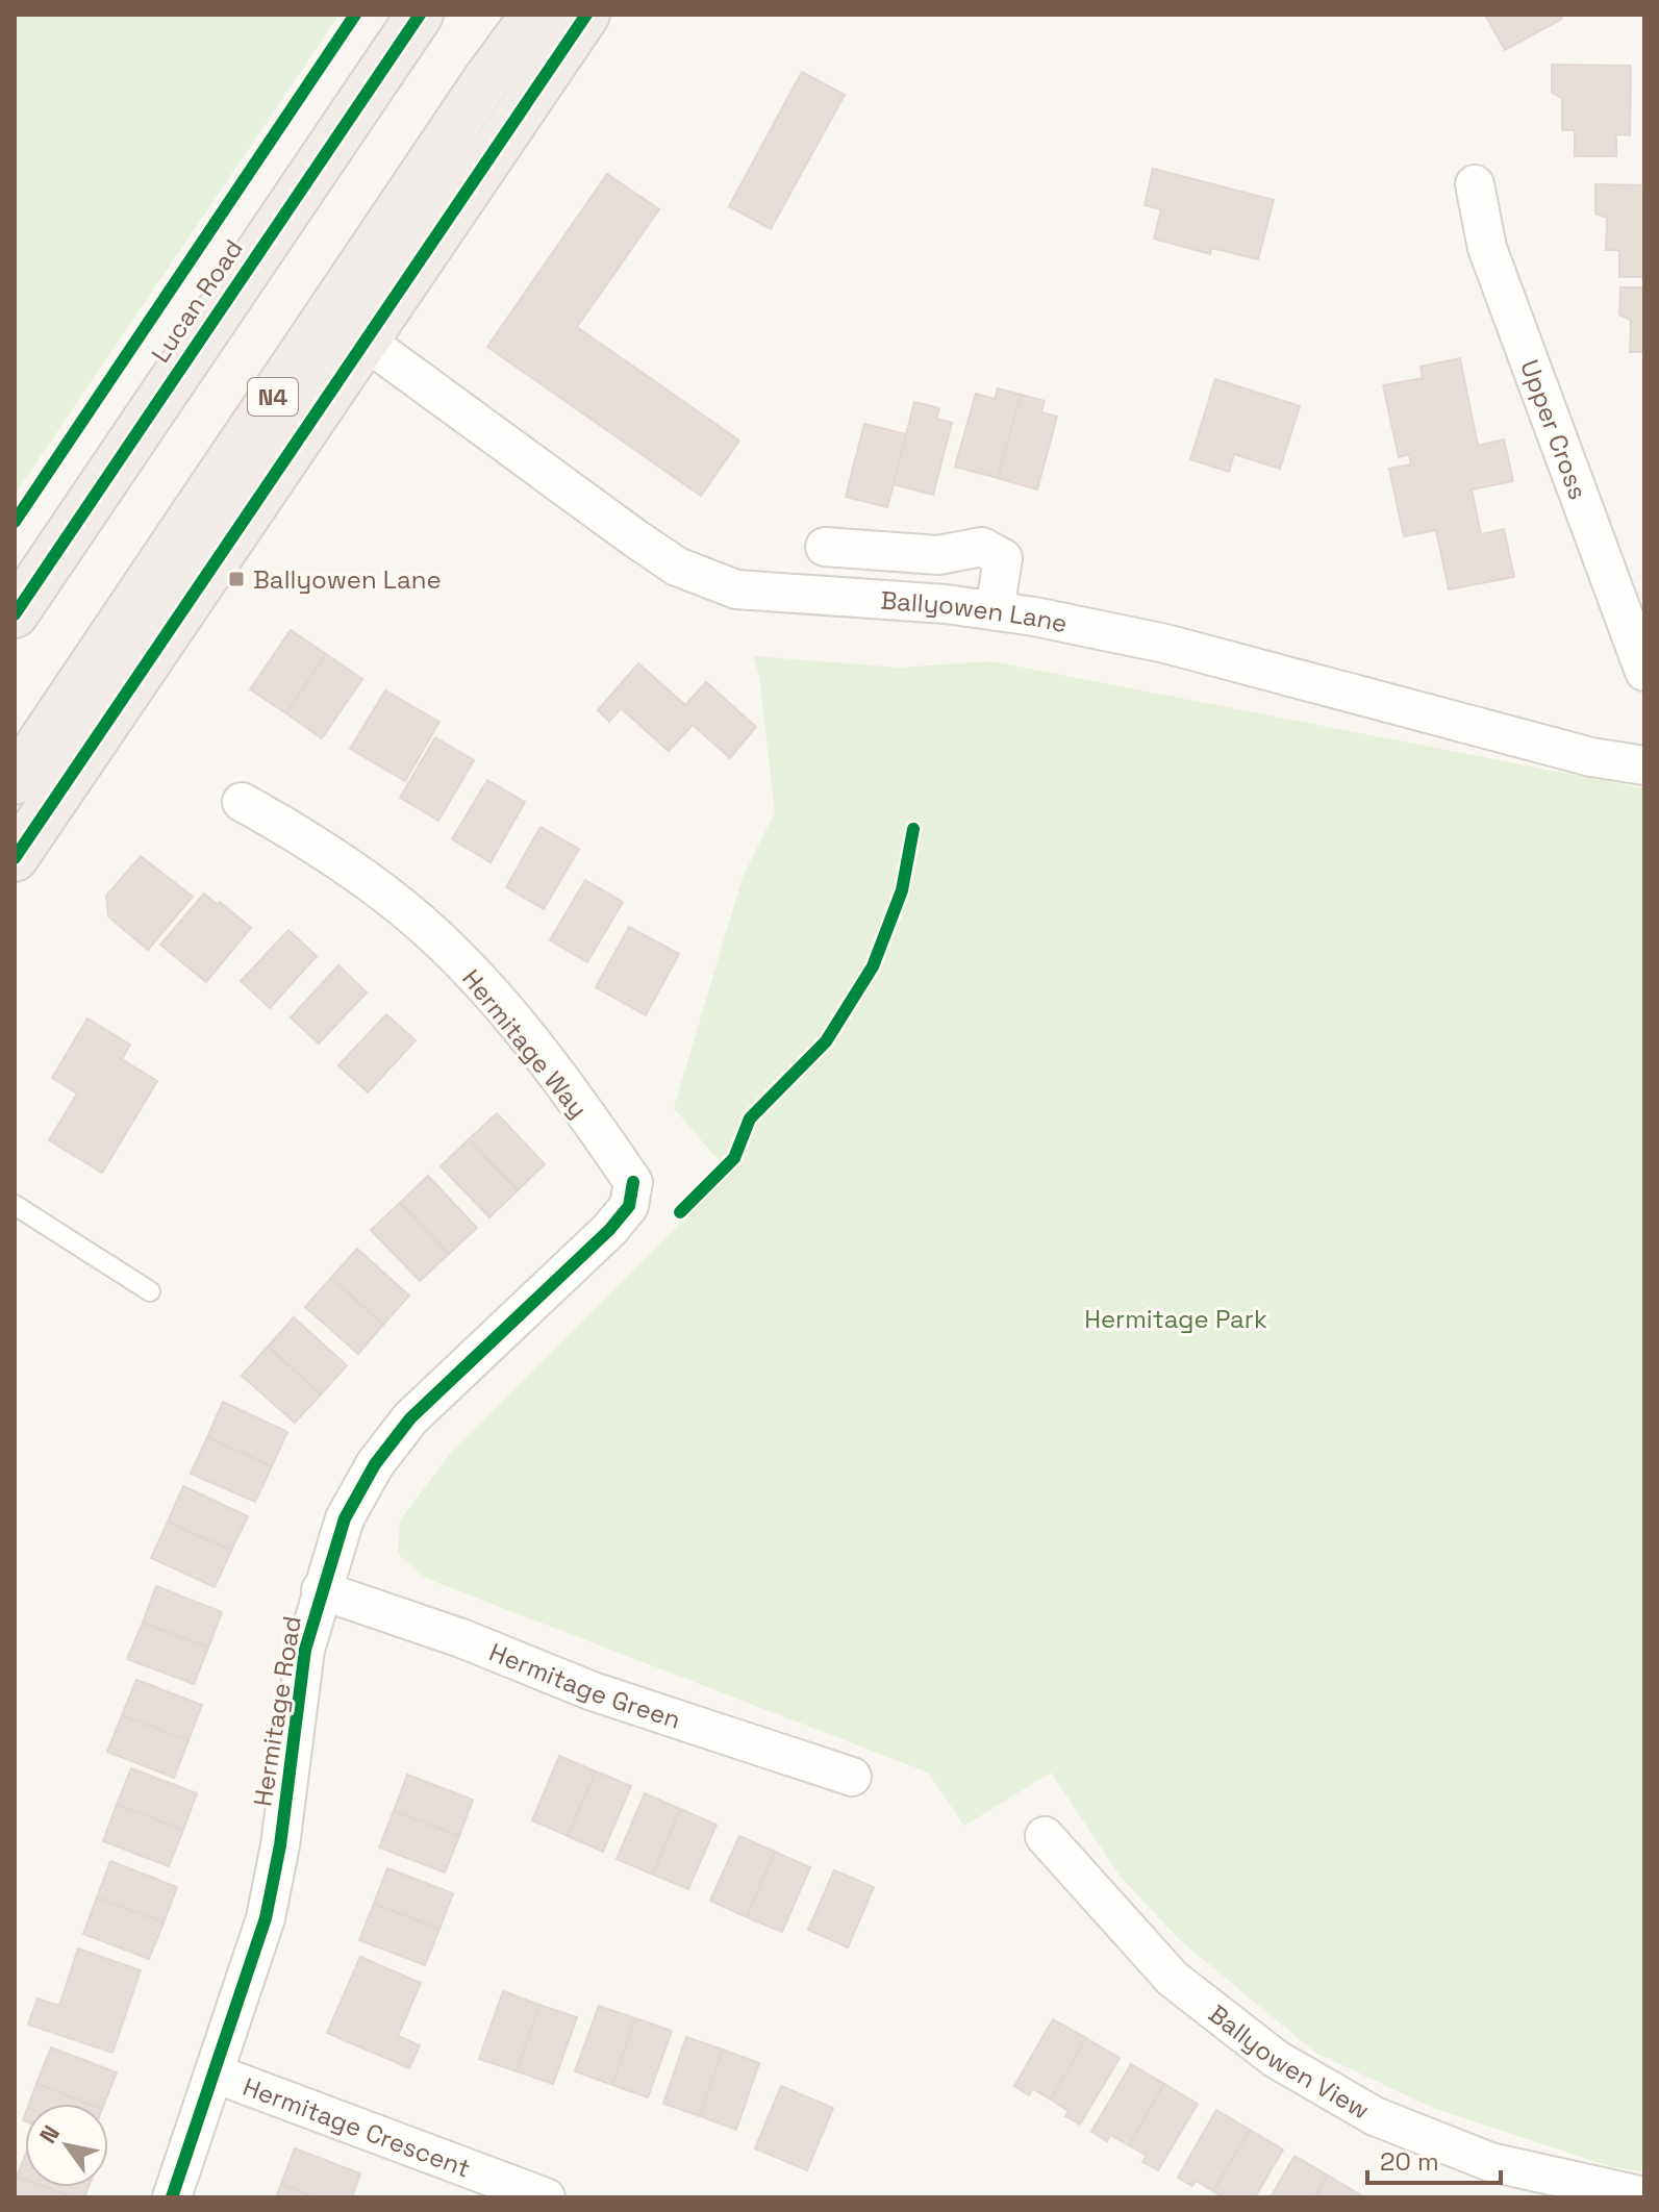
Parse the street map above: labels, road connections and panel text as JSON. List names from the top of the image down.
{
  "streets": {
    "highway": ["Lucan Road", "N4"],
    "street": [
      "Upper Cross",
      "Ballyowen Lane",
      "Hermitage Way",
      "Hermitage Green",
      "Hermitage Road",
      "Ballyowen View",
      "Hermitage Crescent"
    ]
  },
  "crossings": [
    ["Hermitage Way", "Hermitage Road"],
    ["Hermitage Green", "Hermitage Road"],
    ["Hermitage Road", "Hermitage Crescent"]
  ],
  "parks": ["Hermitage Park"],
  "places": {
    "transit": ["Ballyowen Lane"]
  },
  "scale_bar": "20 m",
  "north": "top left"
}
